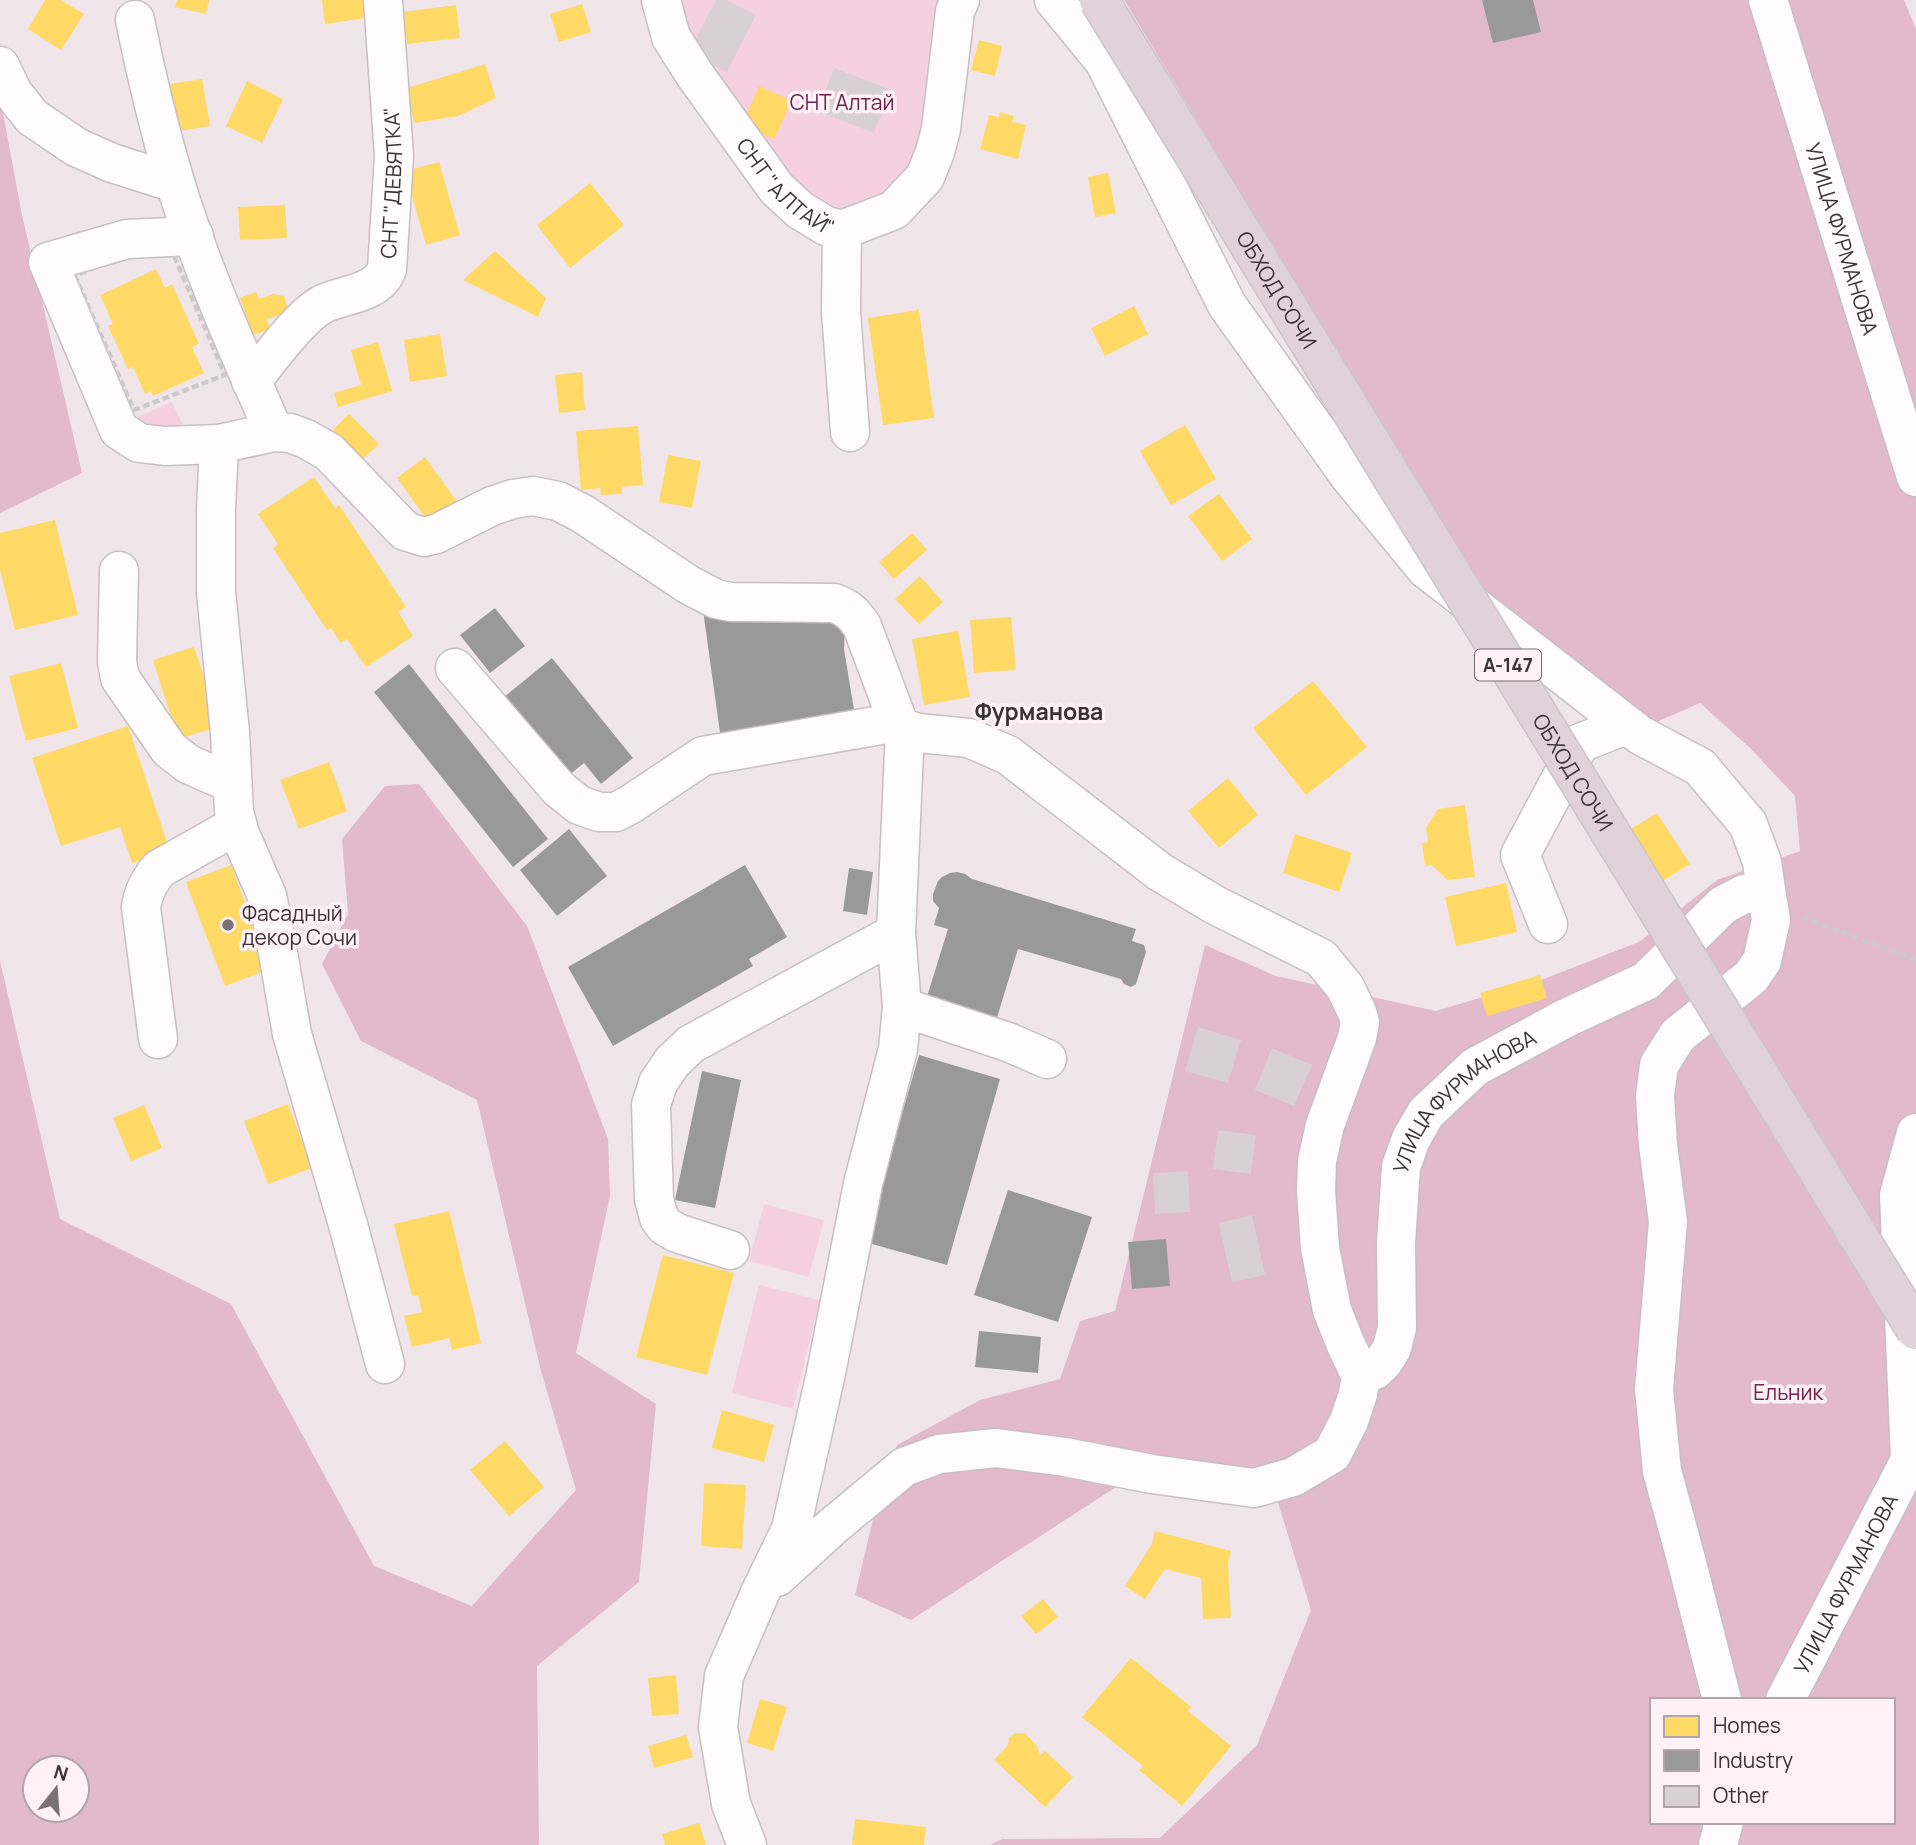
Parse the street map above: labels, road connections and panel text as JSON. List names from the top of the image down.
{
  "streets": {
    "highway": ["ОБХОД СОЧИ", "А-147"],
    "street": ["СНТ \"АЛТАЙ\"", "СНТ \"ДЕВЯТКА\"", "УЛИЦА ФУРМАНОВА"]
  },
  "districts": ["Фурманова"],
  "parks": ["СНТ Алтай", "Ельник"],
  "places": ["Фасадный декор Сочи"],
  "legend": ["Homes", "Industry", "Other"],
  "north": "top"
}
